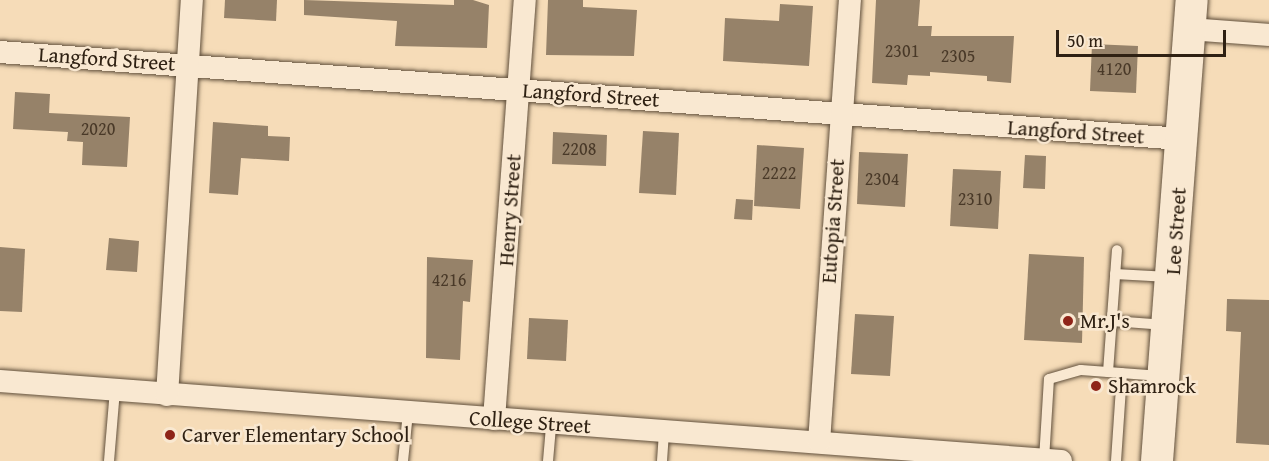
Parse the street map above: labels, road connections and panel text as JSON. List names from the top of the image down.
{
  "streets": {
    "main road": ["Lee Street"],
    "street": [
      "Langford Street",
      "Henry Street",
      "Eutopia Street",
      "College Street"
    ]
  },
  "crossings": [
    ["Langford Street", "Henry Street"],
    ["Langford Street", "Eutopia Street"],
    ["Langford Street", "Lee Street"],
    ["Henry Street", "College Street"],
    ["Eutopia Street", "College Street"]
  ],
  "places": ["Mr.J's", "Shamrock", "Carver Elementary School"],
  "house_numbers": [
    "2301",
    "2305",
    "4120",
    "2020",
    "2208",
    "2222",
    "2304",
    "2310",
    "4216"
  ],
  "scale_bar": "50 m"
}
